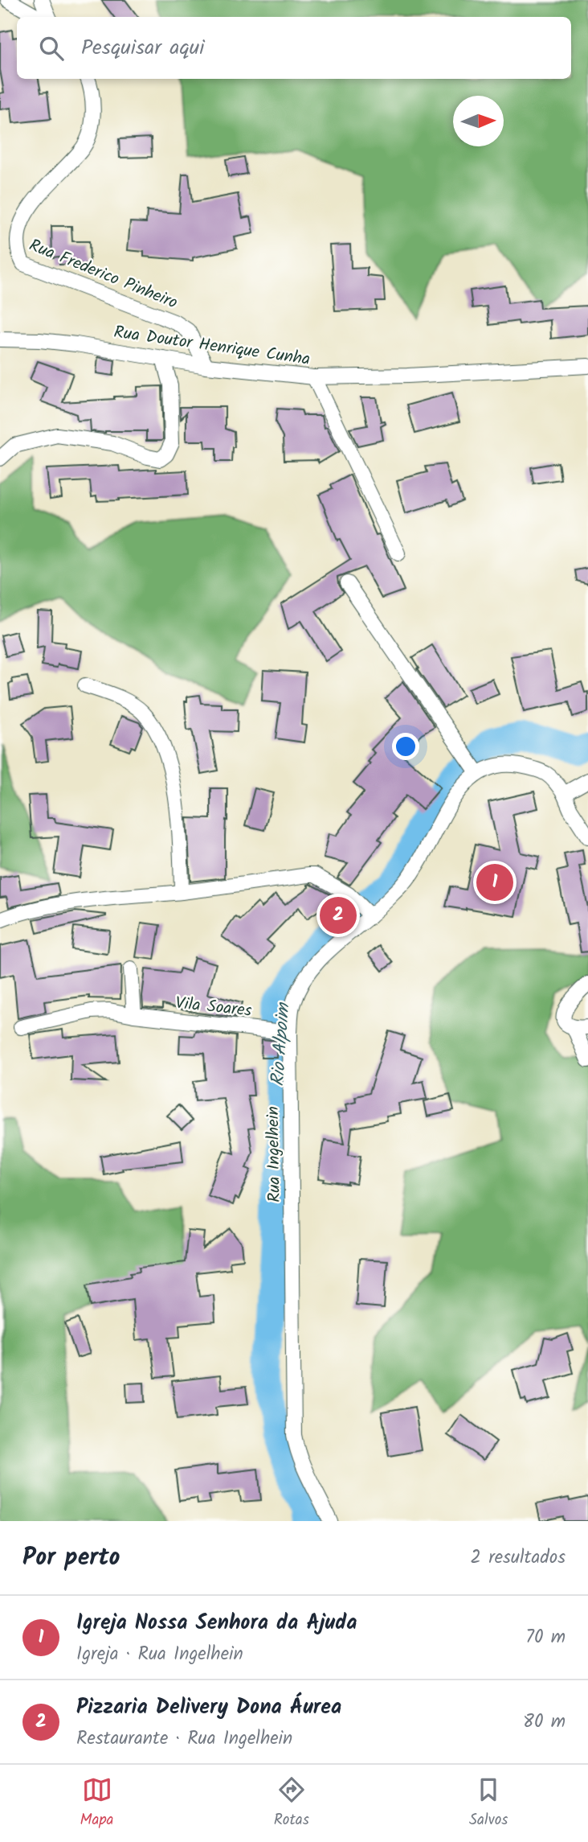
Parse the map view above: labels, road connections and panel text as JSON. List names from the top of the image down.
{
  "streets": {
    "street": [
      "Rua Frederico Pinheiro",
      "Rua Doutor Henrique Cunha",
      "Vila Soares",
      "Rua Ingelhein"
    ]
  },
  "crossings": [
    ["Rua Frederico Pinheiro", "Rua Doutor Henrique Cunha"],
    ["Vila Soares", "Rua Ingelhein"]
  ],
  "water": ["Rio Alpoim"],
  "north": "right",
  "page": {
    "search": "Pesquisar aqui",
    "pins": ["1", "2"],
    "heading": ["Por perto", "2 resultados"],
    "list": [
      {
        "mark": "1",
        "name": "Igreja Nossa Senhora da Ajuda",
        "note": "Igreja · Rua Ingelhein",
        "value": "70 m"
      },
      {
        "mark": "2",
        "name": "Pizzaria Delivery Dona Áurea",
        "note": "Restaurante · Rua Ingelhein",
        "value": "80 m"
      }
    ],
    "nav": ["Mapa", "Rotas", "Salvos"]
  }
}
